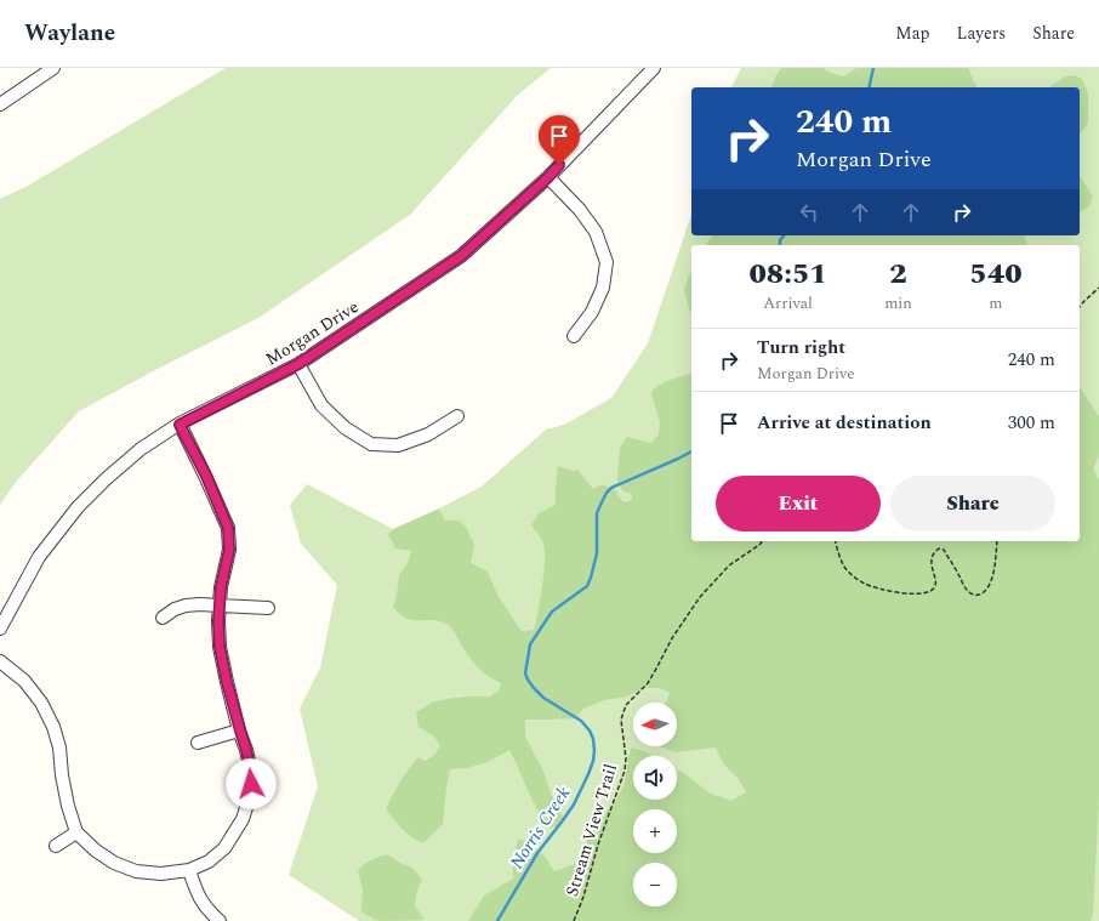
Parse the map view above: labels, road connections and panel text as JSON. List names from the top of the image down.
{
  "streets": {
    "street": ["Morgan Drive"],
    "path": ["Stream View Trail"]
  },
  "water": ["Norris Creek"],
  "north": "left",
  "page": {
    "header": "Waylane",
    "nav": ["Map", "Layers", "Share"],
    "turn": ["240 m", "Morgan Drive"],
    "eta": [
      "08:51",
      "Arrival",
      "2",
      "min",
      "540",
      "m"
    ],
    "list": [
      {
        "name": "Turn right",
        "note": "Morgan Drive",
        "value": "240 m"
      },
      {
        "name": "Arrive at destination",
        "value": "300 m"
      }
    ],
    "buttons": ["Exit", "Share"],
    "map_buttons": ["+", "−"]
  }
}
